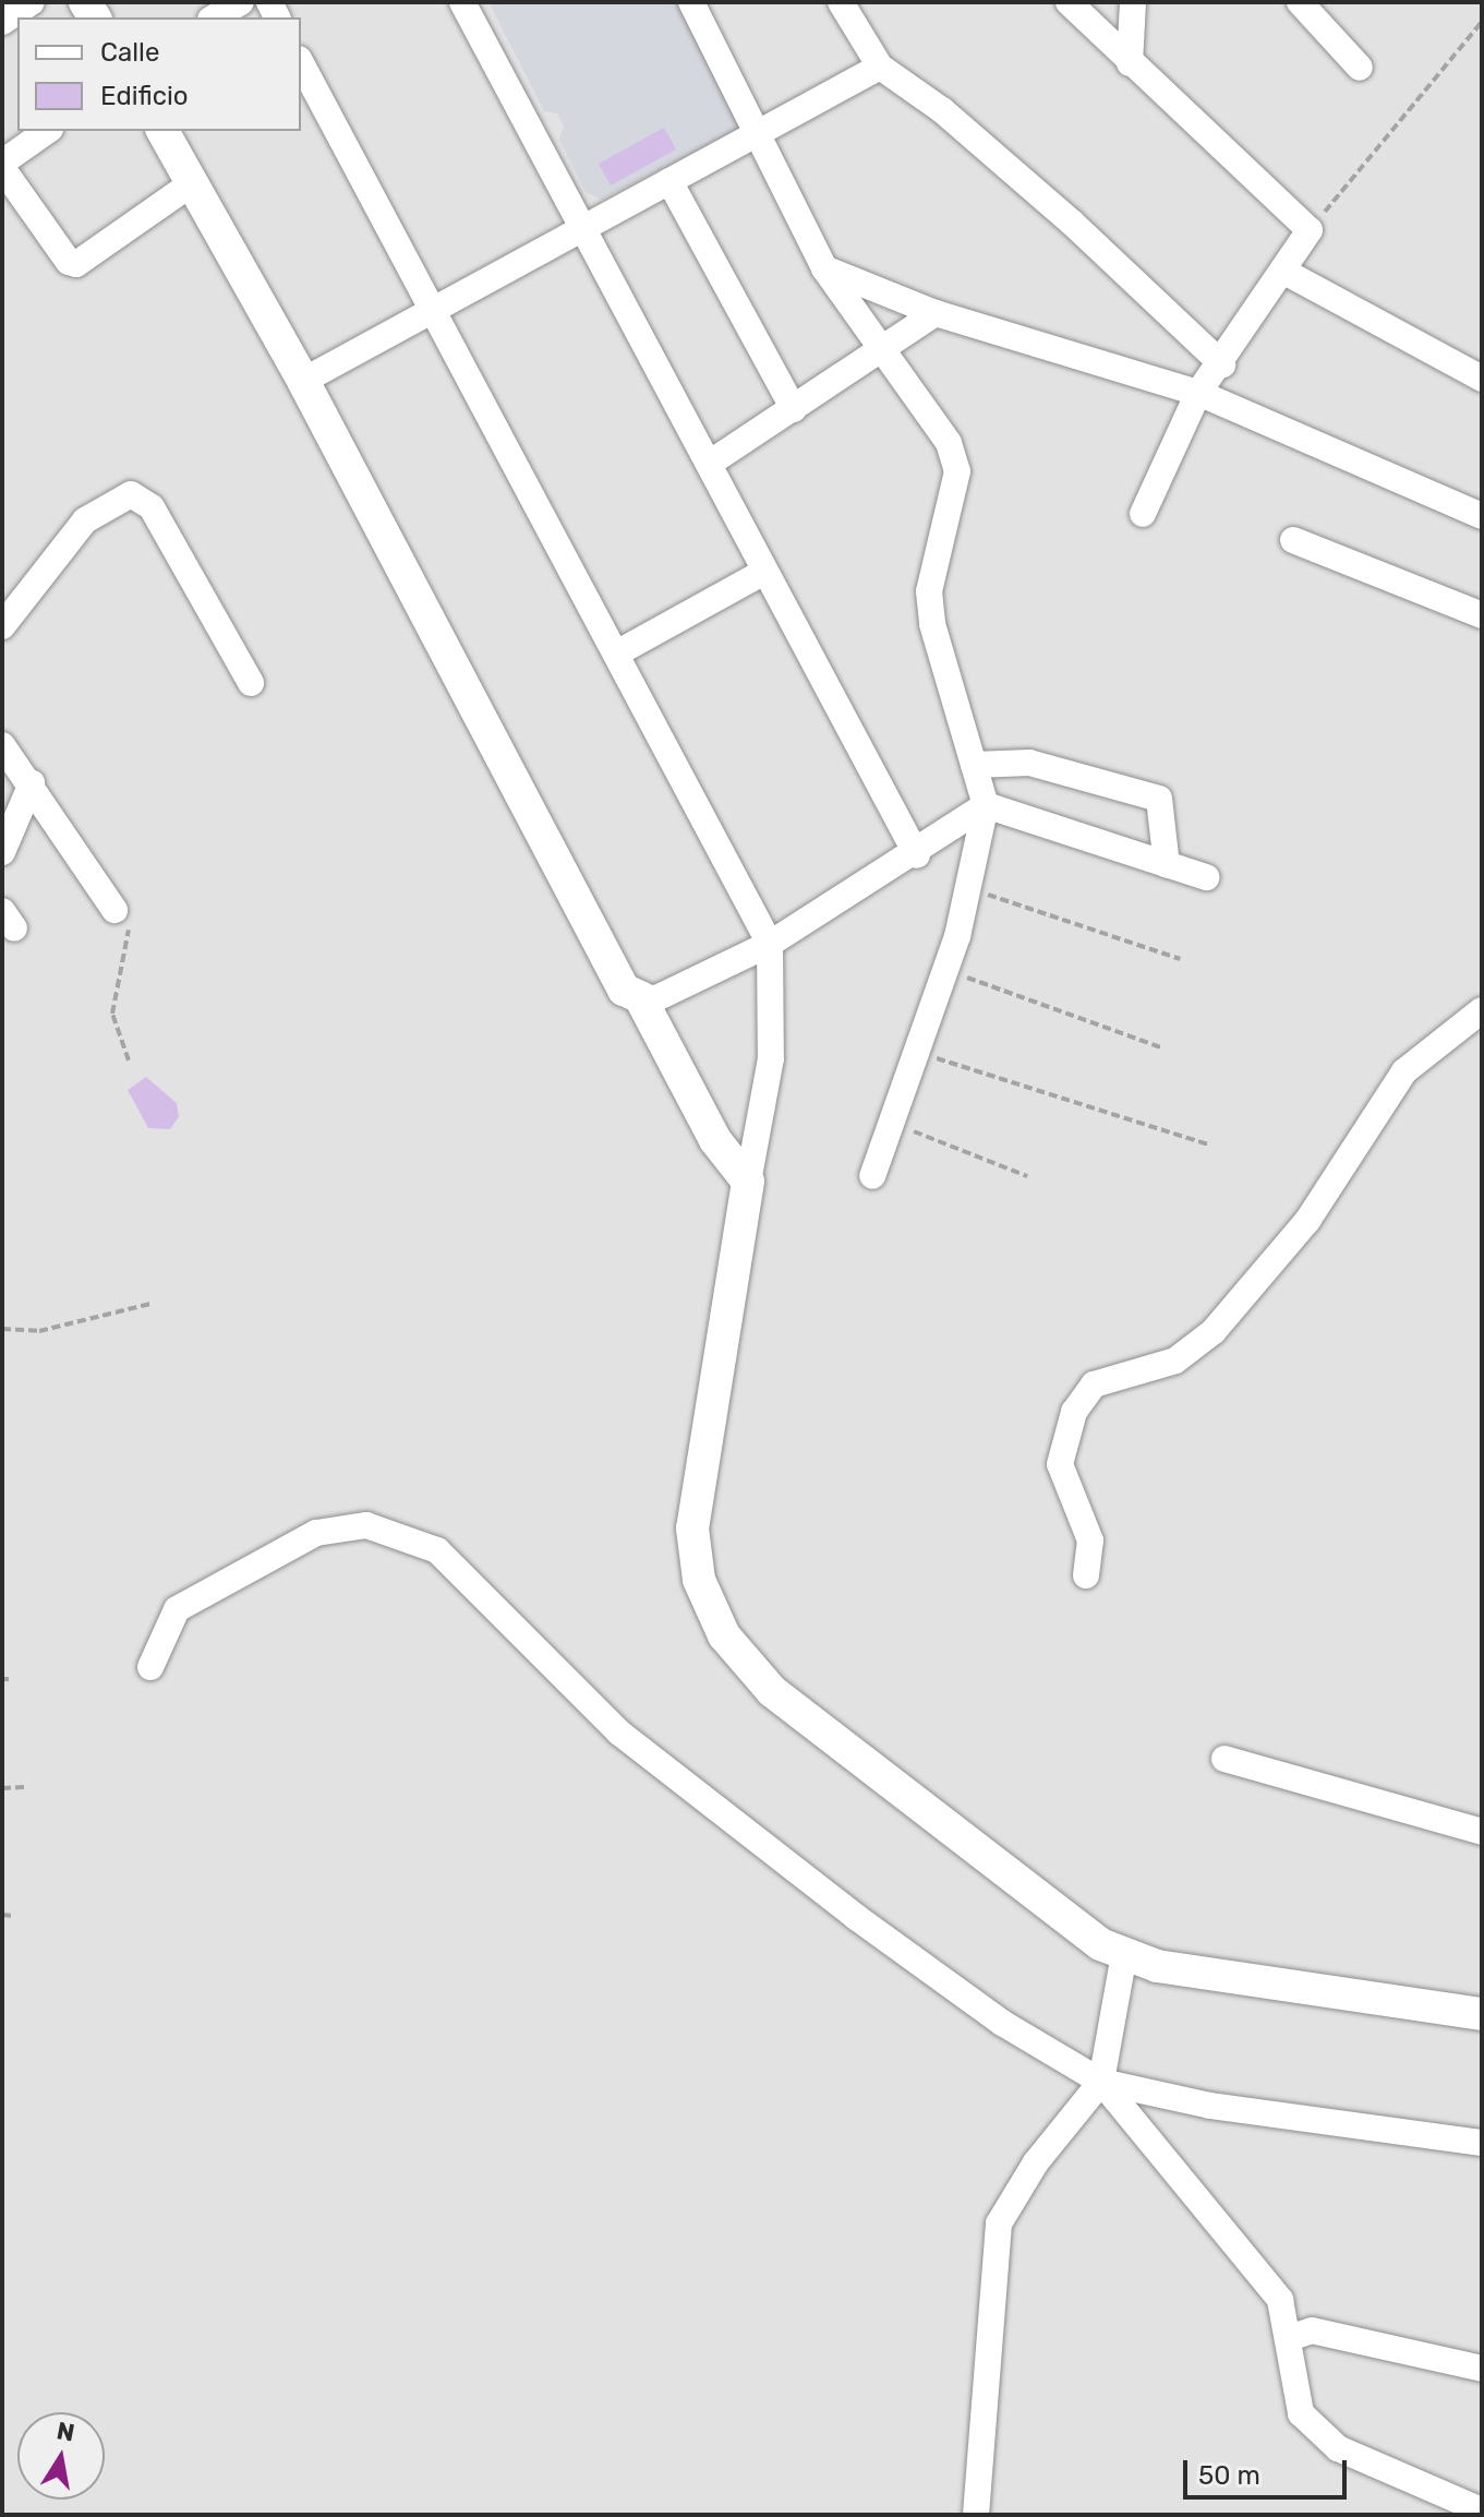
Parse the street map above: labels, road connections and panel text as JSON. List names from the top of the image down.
{
  "legend": ["Calle", "Edificio"],
  "scale_bar": "50 m",
  "north": "top"
}
